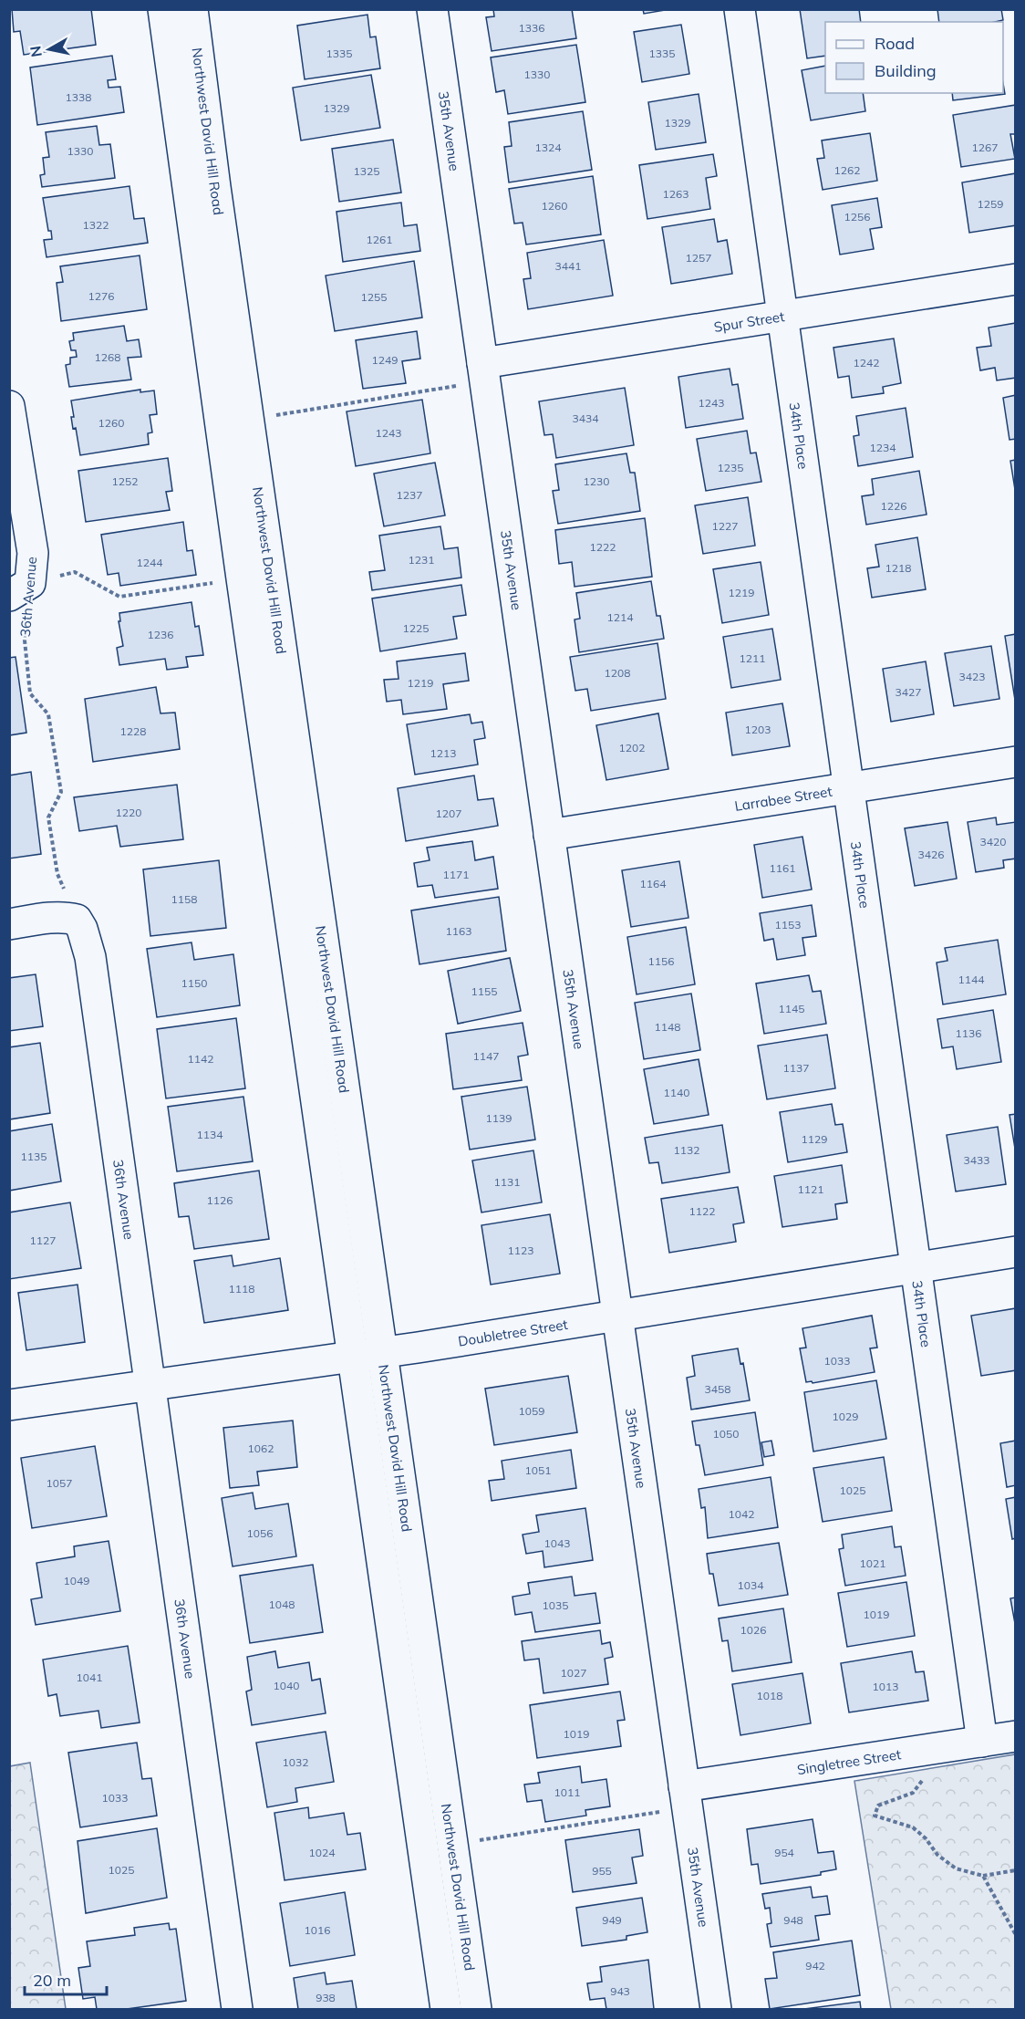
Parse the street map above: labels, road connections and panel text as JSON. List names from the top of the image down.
{
  "streets": {
    "street": [
      "Northwest David Hill Road",
      "35th Avenue",
      "Spur Street",
      "34th Place",
      "36th Avenue",
      "Larrabee Street",
      "Doubletree Street",
      "Singletree Street"
    ]
  },
  "crossings": [
    ["Northwest David Hill Road", "Doubletree Street"],
    ["35th Avenue", "Spur Street"],
    ["35th Avenue", "Larrabee Street"],
    ["35th Avenue", "Doubletree Street"],
    ["35th Avenue", "Singletree Street"],
    ["Spur Street", "34th Place"],
    ["34th Place", "Larrabee Street"],
    ["34th Place", "Doubletree Street"],
    ["34th Place", "Singletree Street"],
    ["36th Avenue", "Doubletree Street"]
  ],
  "house_numbers": [
    "1336",
    "1335",
    "1335",
    "1330",
    "1338",
    "1329",
    "1329",
    "1324",
    "1267",
    "1330",
    "1262",
    "1325",
    "1263",
    "1259",
    "1260",
    "1256",
    "1322",
    "1261",
    "1257",
    "3441",
    "1276",
    "1255",
    "1268",
    "1249",
    "1242",
    "1243",
    "3434",
    "1260",
    "1243",
    "1234",
    "1235",
    "1252",
    "1230",
    "1237",
    "1226",
    "1227",
    "1222",
    "1231",
    "1244",
    "1218",
    "1219",
    "1214",
    "1225",
    "1236",
    "1211",
    "1208",
    "3423",
    "1219",
    "3427",
    "1203",
    "1228",
    "1202",
    "1213",
    "1220",
    "1207",
    "3420",
    "3426",
    "1161",
    "1171",
    "1164",
    "1158",
    "1153",
    "1163",
    "1156",
    "1144",
    "1150",
    "1155",
    "1145",
    "1148",
    "1136",
    "1147",
    "1142",
    "1137",
    "1140",
    "1139",
    "1134",
    "1129",
    "1132",
    "1135",
    "3433",
    "1131",
    "1121",
    "1126",
    "1122",
    "1127",
    "1123",
    "1118",
    "1033",
    "3458",
    "1059",
    "1029",
    "1050",
    "1062",
    "1051",
    "1057",
    "1025",
    "1042",
    "1056",
    "1043",
    "1021",
    "1049",
    "1034",
    "1048",
    "1035",
    "1019",
    "1026",
    "1027",
    "1041",
    "1040",
    "1013",
    "1018",
    "1019",
    "1032",
    "1011",
    "1033",
    "1024",
    "954",
    "1025",
    "955",
    "949",
    "948",
    "1016",
    "942",
    "943",
    "938"
  ],
  "legend": ["Road", "Building"],
  "scale_bar": "20 m",
  "north": "left"
}
